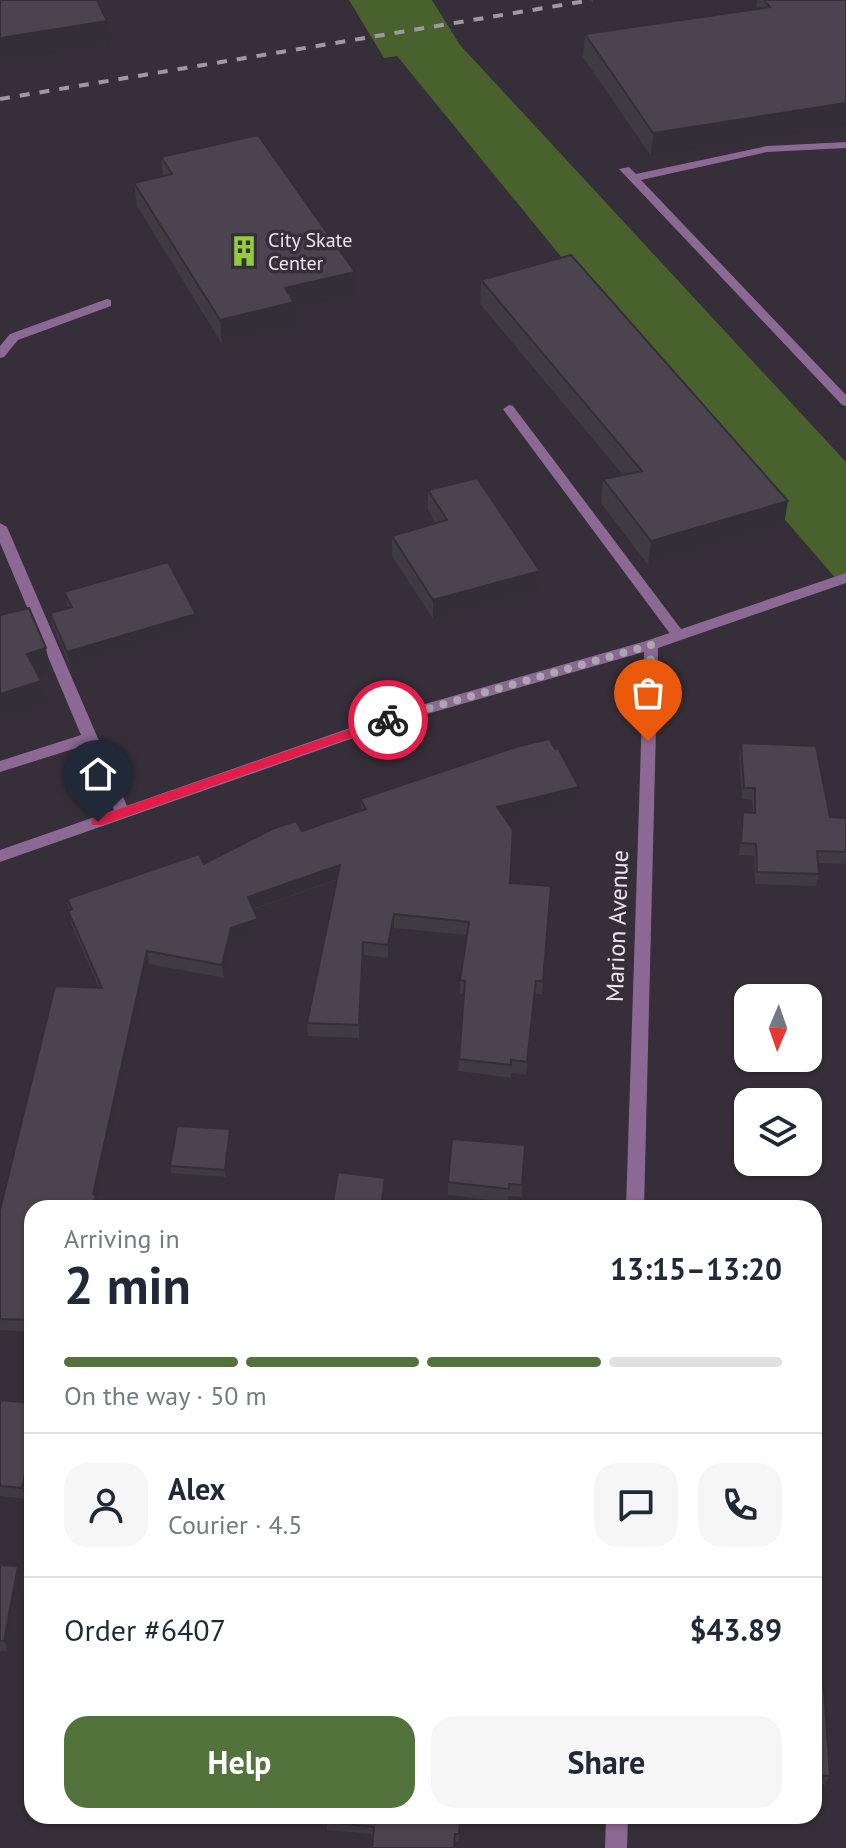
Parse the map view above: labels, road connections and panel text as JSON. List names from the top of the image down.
{
  "streets": {
    "street": ["Marion Avenue"]
  },
  "places": {
    "building": ["City Skate Center"]
  },
  "north": "bottom",
  "page": {
    "heading": ["2 min", "Arriving in", "13:15–13:20"],
    "panel": [
      "Alex",
      "Courier · 4.5",
      "Order #6407",
      "$43.89"
    ],
    "bar": "On the way · 50 m",
    "buttons": ["Help", "Share"]
  }
}
